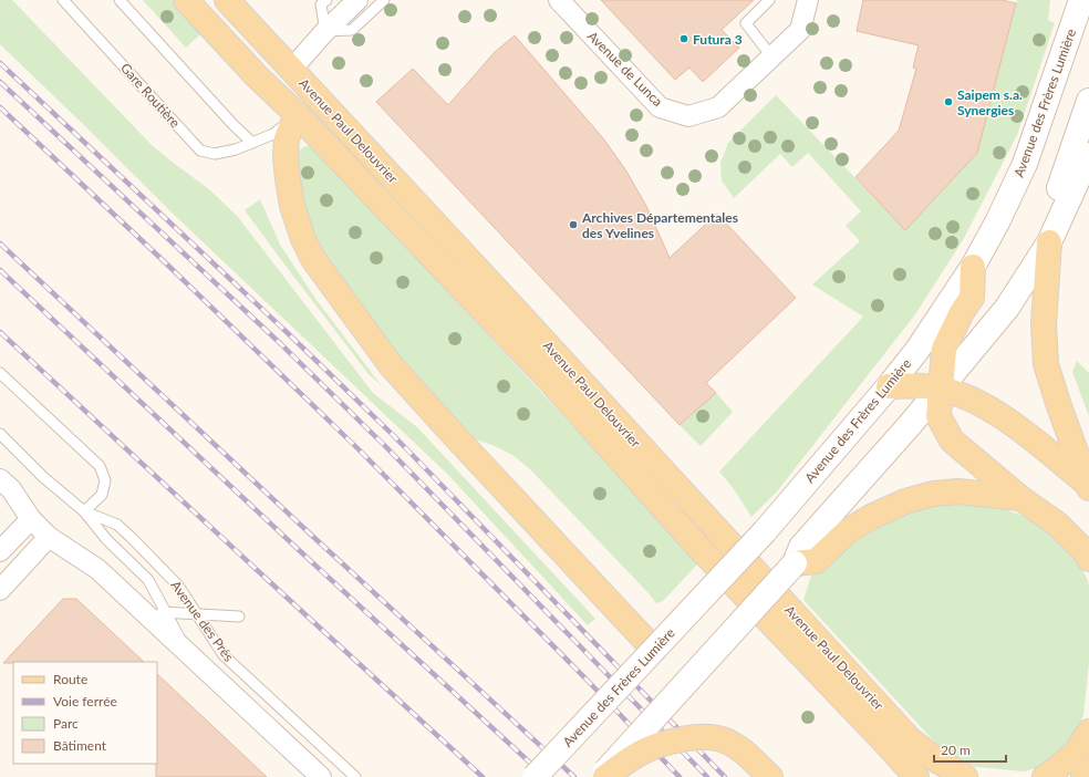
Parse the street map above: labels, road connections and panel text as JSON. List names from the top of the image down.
{
  "streets": {
    "main road": ["Avenue des Frères Lumière", "Avenue Paul Delouvrier"],
    "street": ["Avenue de Lunca", "Avenue des Prés"],
    "lane": ["Gare Routière"]
  },
  "crossings": [
    ["Gare Routière", "Avenue Paul Delouvrier"]
  ],
  "places": ["Futura 3", "Saipem s.a. Synergies", "Archives Départementales des Yvelines"],
  "legend": [
    "Route",
    "Voie ferrée",
    "Parc",
    "Bâtiment"
  ],
  "scale_bar": "20 m"
}
